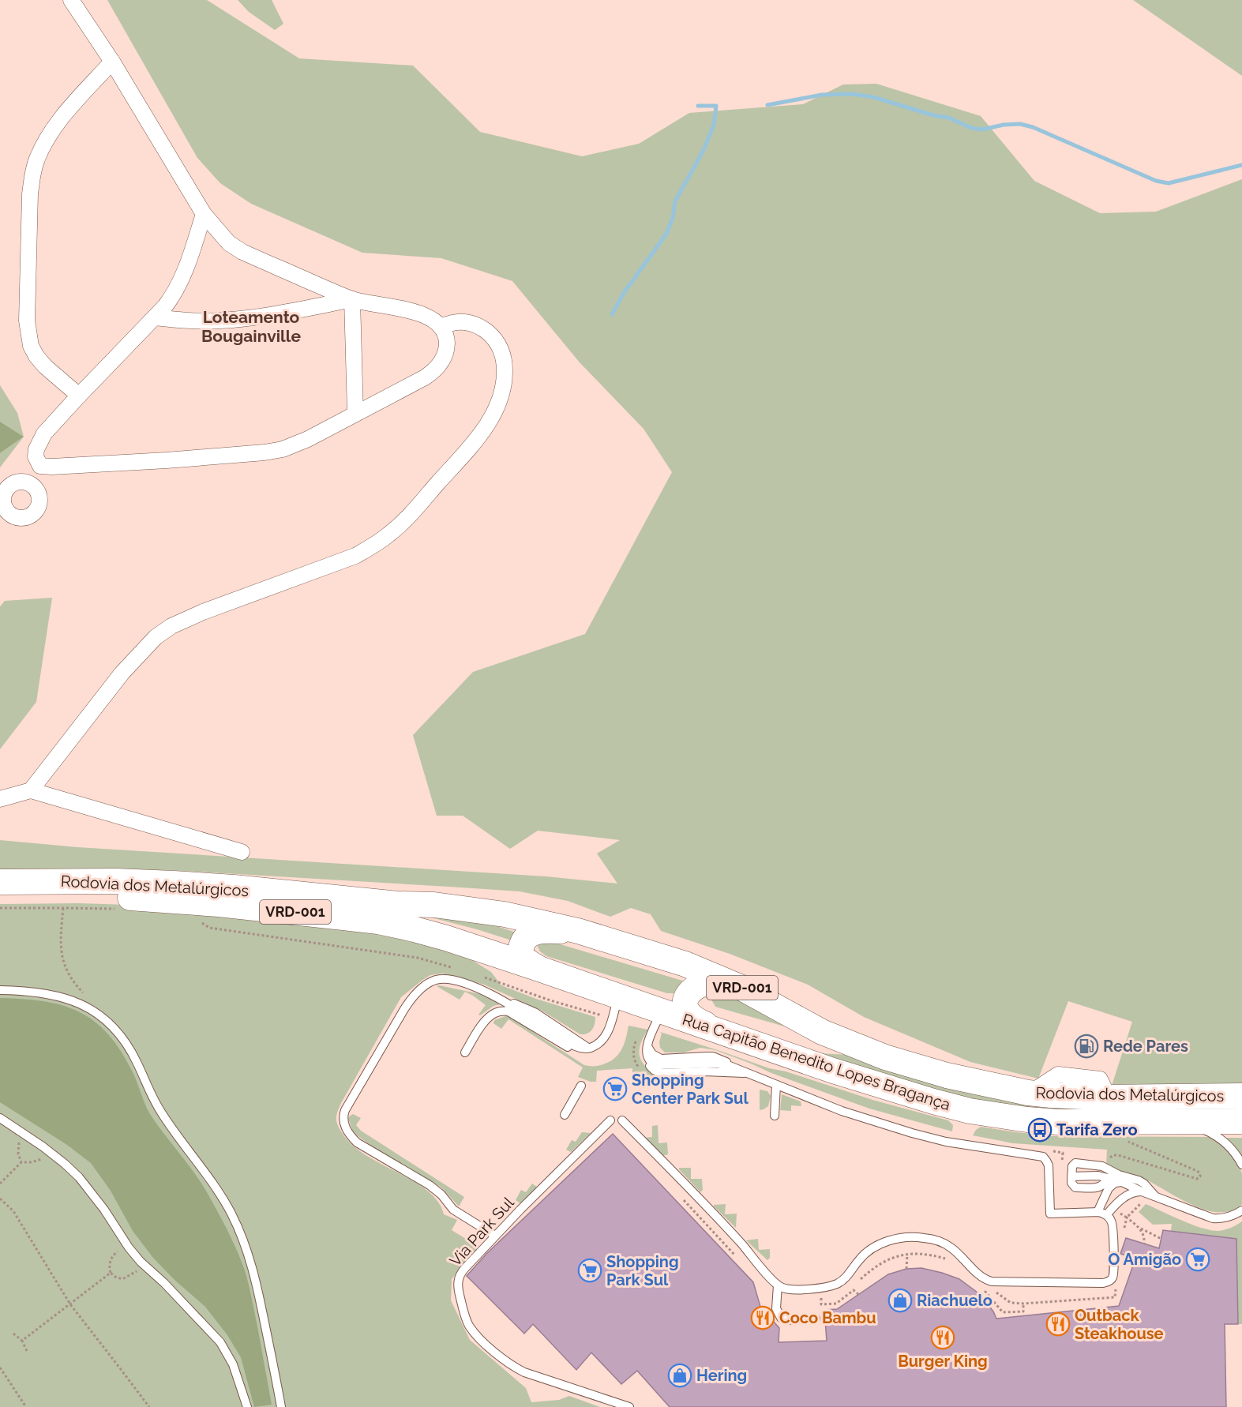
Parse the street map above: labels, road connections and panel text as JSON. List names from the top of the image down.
{
  "streets": {
    "main road": ["Rodovia dos Metalúrgicos", "VRD-001", "Rua Capitão Benedito Lopes Bragança"],
    "lane": ["Via Park Sul"]
  },
  "crossings": [
    ["Rodovia dos Metalúrgicos", "Rua Capitão Benedito Lopes Bragança"]
  ],
  "districts": ["Loteamento Bougainville"],
  "places": {
    "fuel station": ["Rede Pares"],
    "supermarket": ["Shopping Center Park Sul", "O Amigão", "Shopping Park Sul"],
    "bus stop": ["Tarifa Zero"],
    "shop": ["Riachuelo", "Hering"],
    "restaurant": ["Coco Bambu", "Outback Steakhouse", "Burger King"]
  }
}
